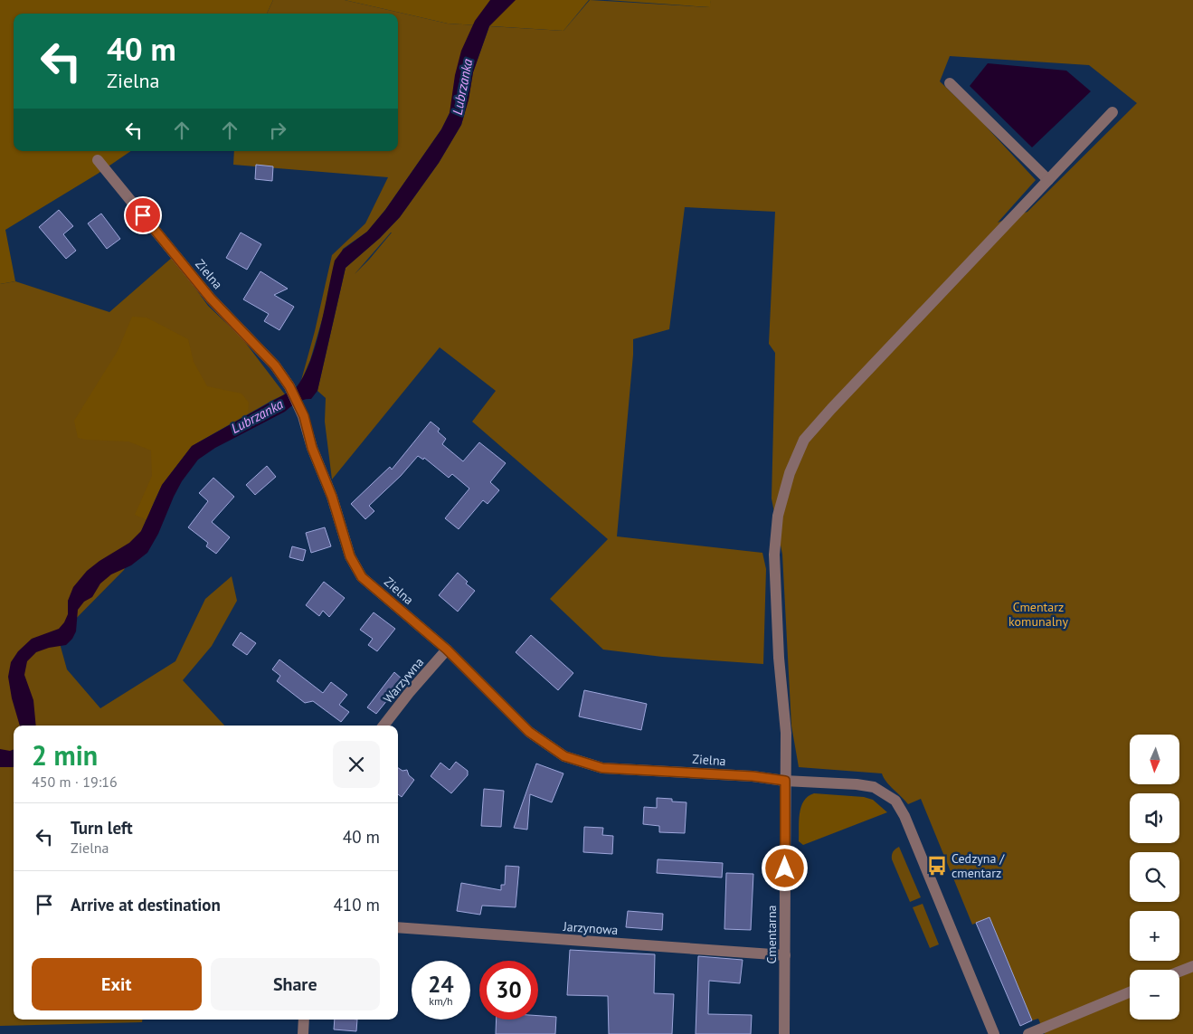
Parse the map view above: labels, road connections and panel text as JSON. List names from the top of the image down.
{
  "streets": {
    "street": [
      "Zielna",
      "Warzywna",
      "Jarzynowa",
      "Cmentarna"
    ]
  },
  "crossings": [
    ["Zielna", "Warzywna"],
    ["Zielna", "Cmentarna"],
    ["Jarzynowa", "Cmentarna"]
  ],
  "water": ["Lubrzanka"],
  "parks": ["Cmentarz komunalny"],
  "places": {
    "bus stop": ["Cedzyna / cmentarz"]
  },
  "north": "bottom",
  "page": {
    "turn": ["40 m", "Zielna"],
    "heading": ["2 min", "450 m · 19:16"],
    "map_buttons": ["+", "−"],
    "list": [
      {
        "name": "Turn left",
        "note": "Zielna",
        "value": "40 m"
      },
      {
        "name": "Arrive at destination",
        "value": "410 m"
      }
    ],
    "buttons": ["Exit", "Share"],
    "speed": "24 km/h",
    "limit": "30"
  }
}
